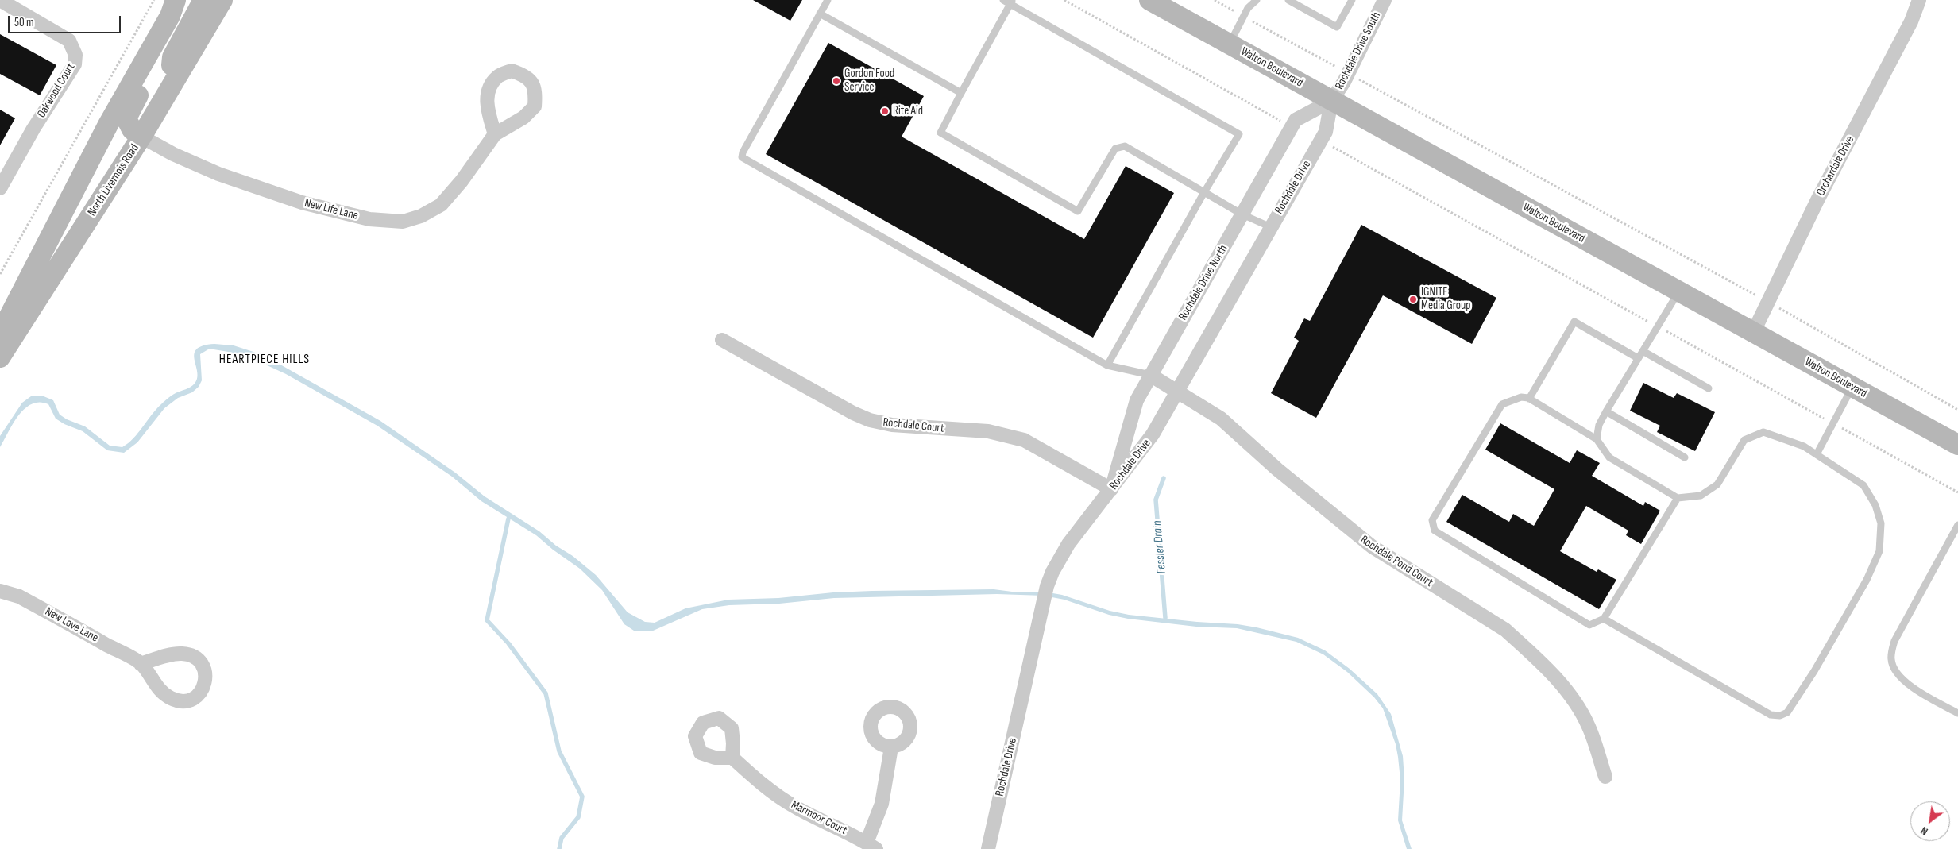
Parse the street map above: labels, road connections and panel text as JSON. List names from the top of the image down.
{
  "streets": {
    "main road": ["Walton Boulevard", "North Livernois Road"],
    "street": [
      "Rochdale Drive South",
      "Oakwood Court",
      "Orchardale Drive",
      "Rochdale Drive",
      "New Life Lane",
      "Rochdale Drive North",
      "Rochdale Court",
      "Rochdale Pond Court",
      "New Love Lane",
      "Marmoor Court"
    ]
  },
  "crossings": [
    ["Rochdale Drive South", "Walton Boulevard"],
    ["Rochdale Drive South", "Rochdale Drive"],
    ["Rochdale Drive South", "Rochdale Drive North"],
    ["Walton Boulevard", "Orchardale Drive"],
    ["Walton Boulevard", "Rochdale Drive"],
    ["Walton Boulevard", "Rochdale Drive North"],
    ["North Livernois Road", "New Life Lane"],
    ["Rochdale Drive", "Rochdale Drive North"],
    ["Rochdale Drive", "Rochdale Court"],
    ["Rochdale Drive", "Rochdale Pond Court"],
    ["Rochdale Drive North", "Rochdale Court"],
    ["Rochdale Drive North", "Rochdale Pond Court"]
  ],
  "districts": ["HEARTPIECE HILLS"],
  "water": ["Fessler Drain"],
  "places": ["Gordon Food Service", "Rite Aid", "IGNITE Media Group"],
  "scale_bar": "50 m",
  "north": "bottom left"
}
